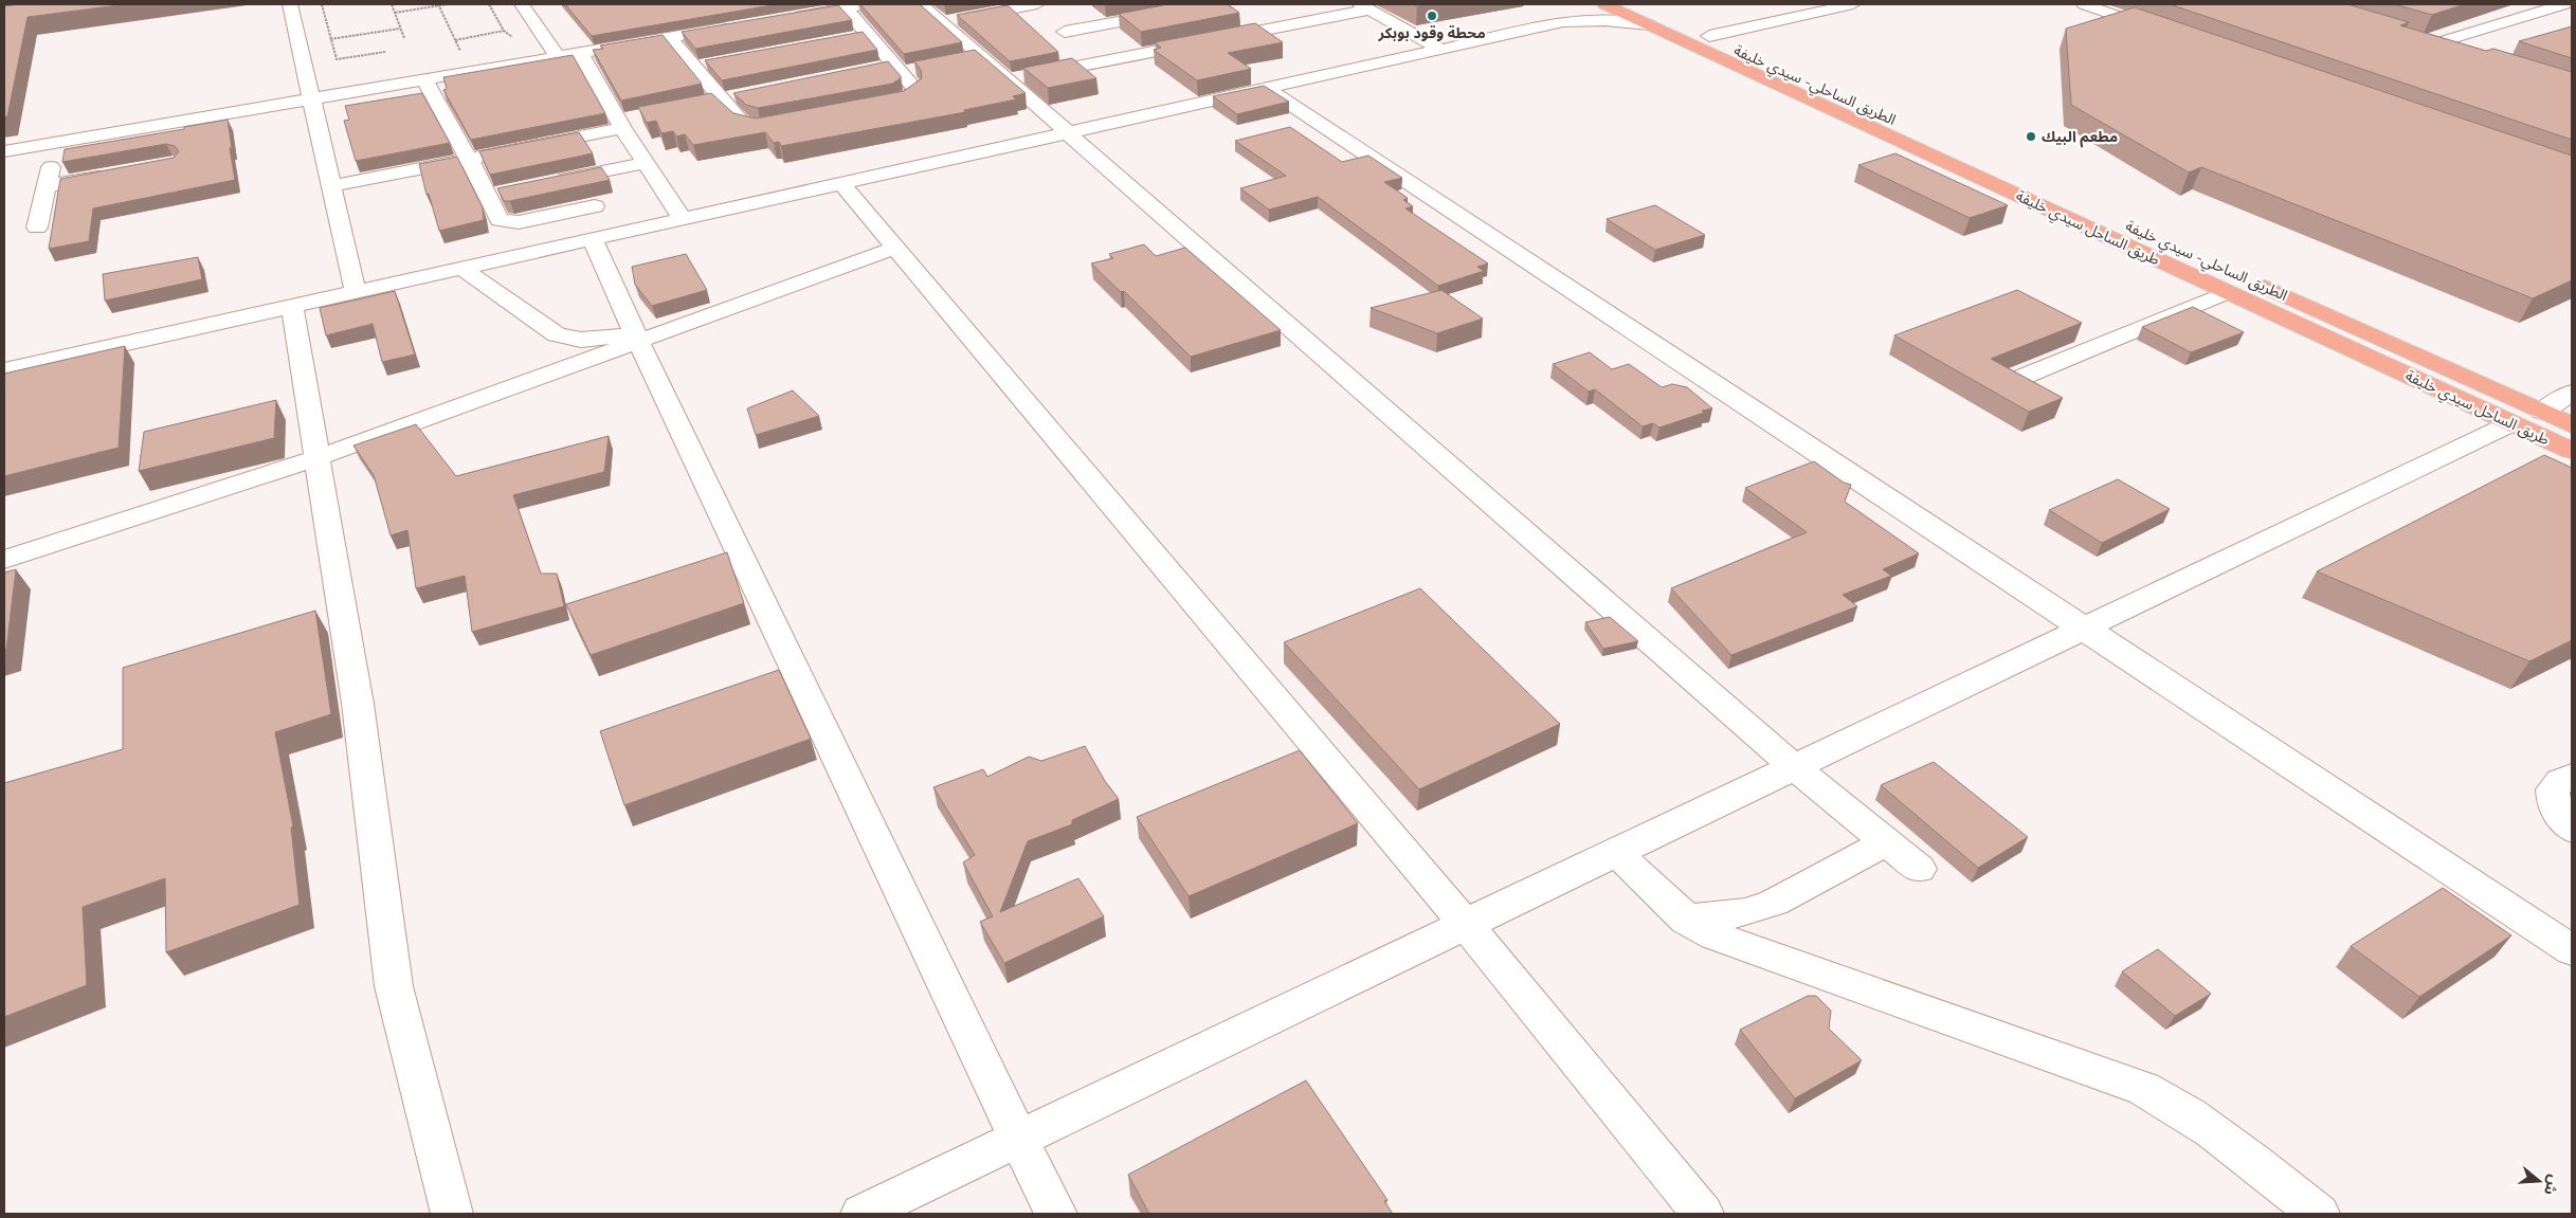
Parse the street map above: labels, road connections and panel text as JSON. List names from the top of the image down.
{
  "streets": {
    "highway": ["الطريق الساحلي- سيدي خليفة", "طريق الساحل سيدي خليفة"]
  },
  "crossings": [
    ["الطريق الساحلي- سيدي خليفة", "طريق الساحل سيدي خليفة"]
  ],
  "places": ["محطة وقود بوبكر", "مطعم البيك"],
  "north": "right"
}
